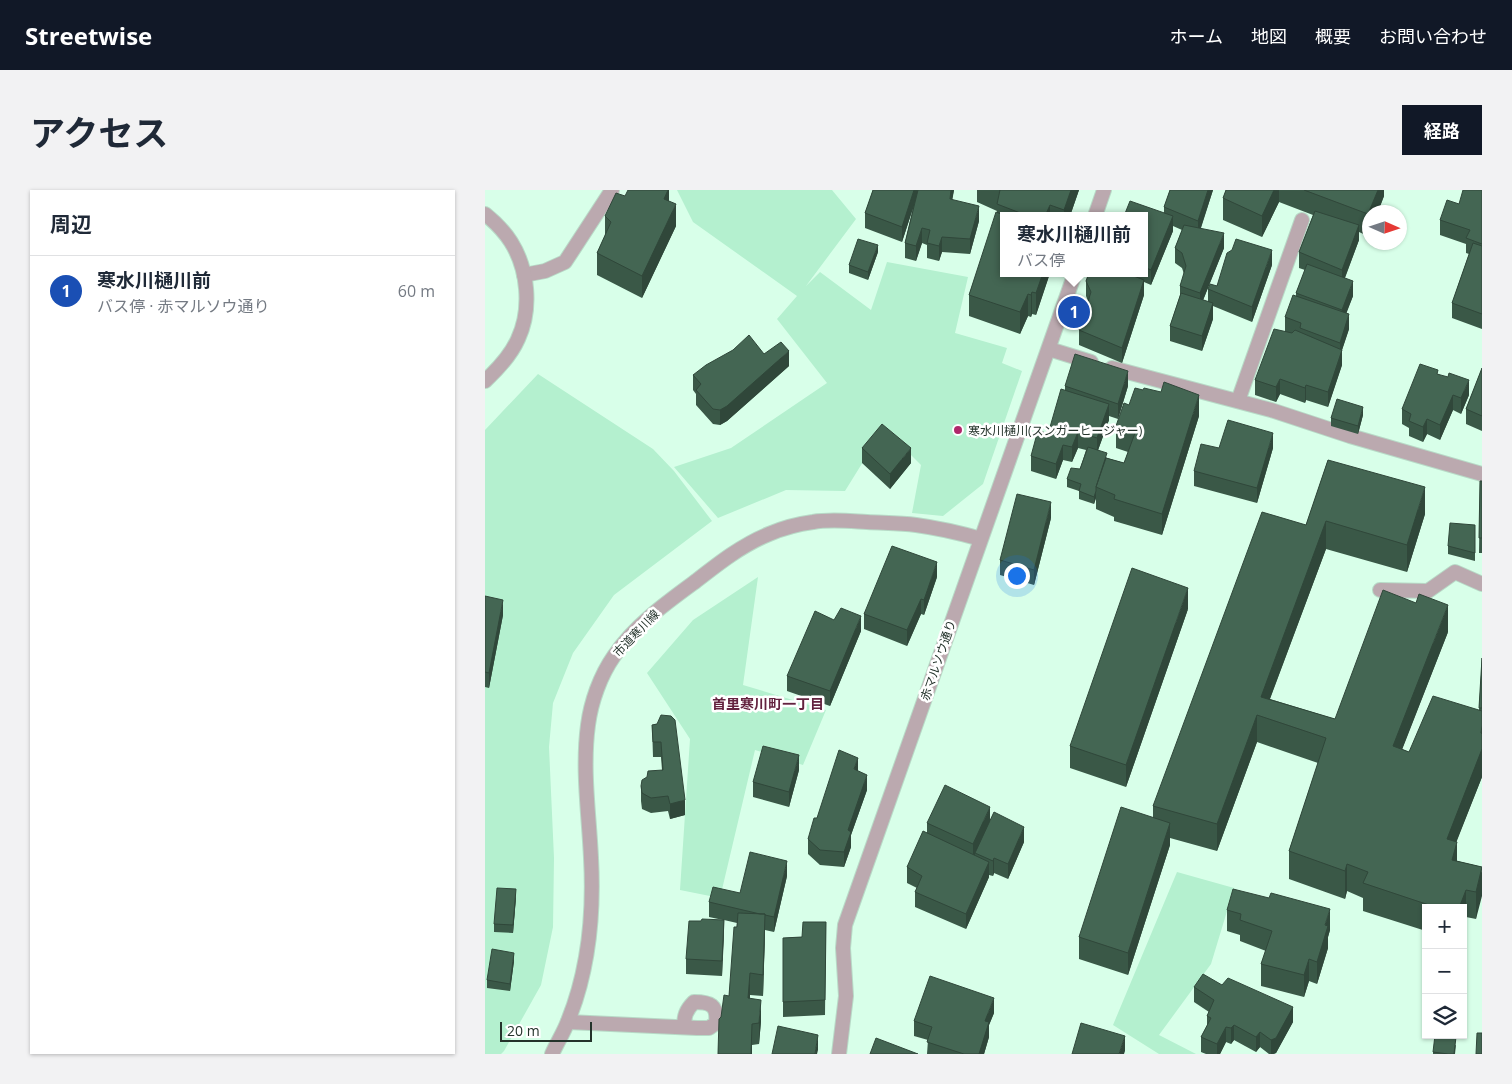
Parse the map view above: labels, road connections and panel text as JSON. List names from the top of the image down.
{
  "streets": {
    "street": ["市道寒川線", "赤マルソウ通り"]
  },
  "crossings": [
    ["市道寒川線", "赤マルソウ通り"]
  ],
  "districts": ["首里寒川町一丁目"],
  "places": ["寒水川樋川(スンガーヒージャー)"],
  "scale_bar": "20 m",
  "north": "right",
  "page": {
    "header": "Streetwise",
    "nav": [
      "ホーム",
      "地図",
      "概要",
      "お問い合わせ"
    ],
    "title": "アクセス",
    "buttons": "経路",
    "heading": "周辺",
    "popup": ["寒水川樋川前", "バス停"],
    "list": [
      {
        "mark": "1",
        "name": "寒水川樋川前",
        "note": "バス停 · 赤マルソウ通り",
        "value": "60 m"
      }
    ],
    "pins": "1",
    "map_buttons": ["+", "−"],
    "scale": "20 m"
  }
}
